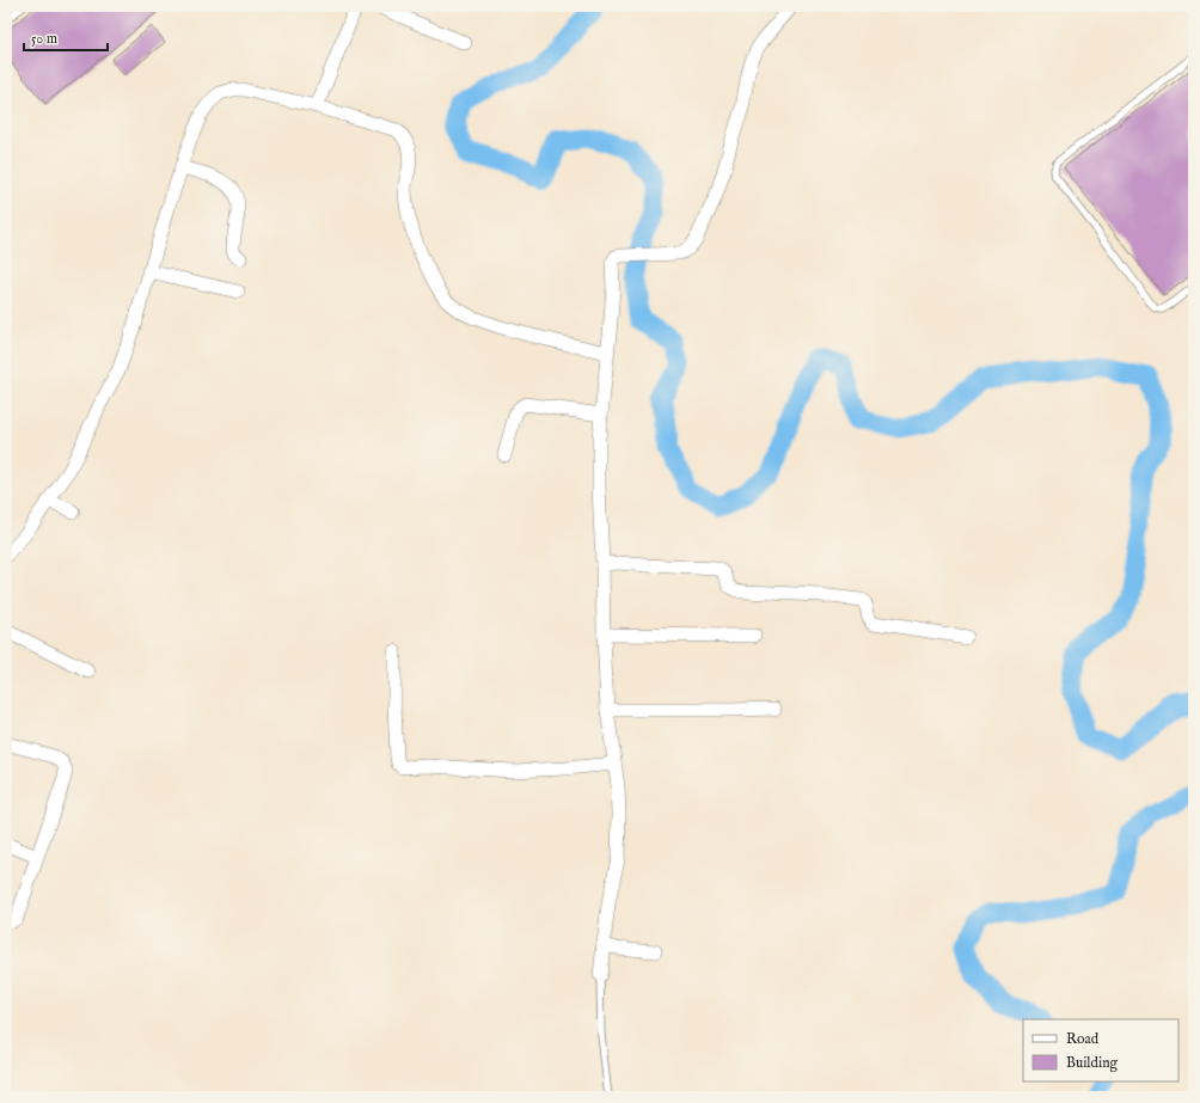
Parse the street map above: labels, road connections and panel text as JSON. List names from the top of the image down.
{
  "legend": ["Road", "Building"],
  "scale_bar": "50 m"
}
